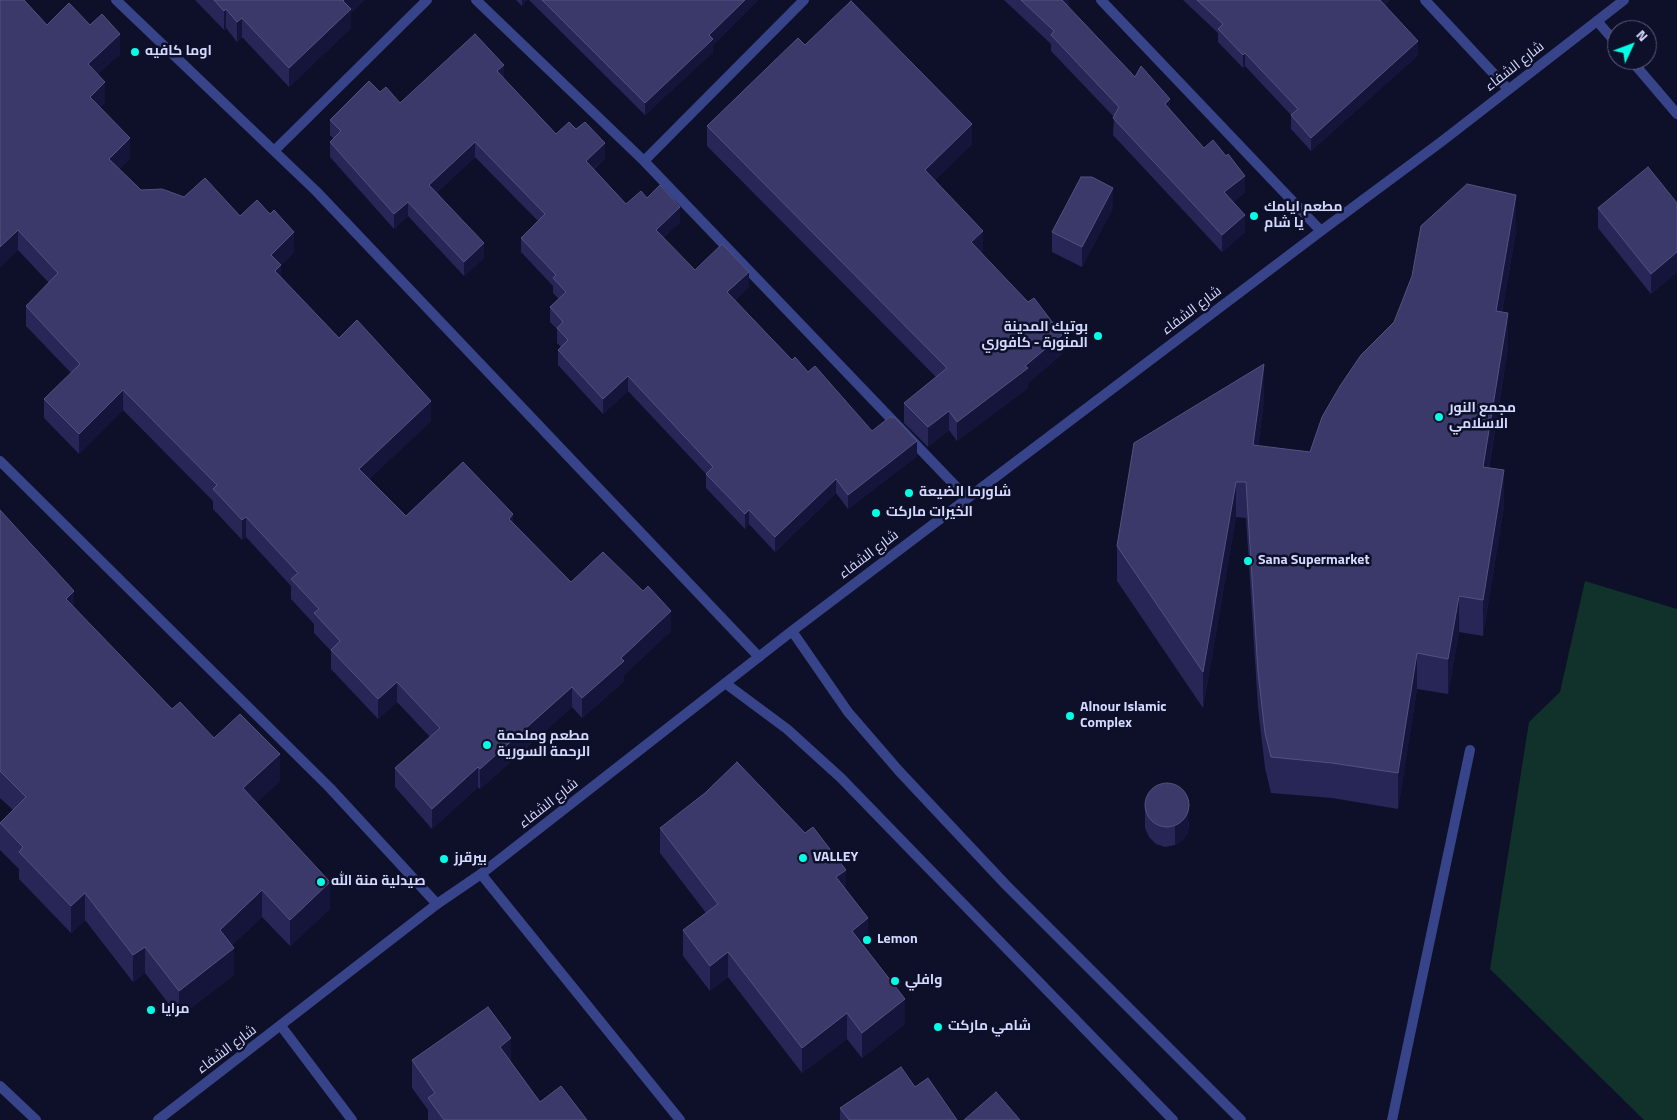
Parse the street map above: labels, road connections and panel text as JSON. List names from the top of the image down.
{
  "streets": {
    "street": ["شارع الشفاء"]
  },
  "places": [
    "اوما كافيه",
    "مطعم ايامك يا شام",
    "بوتيك المدينة المنورة - كافوري",
    "مجمع النور الاسلامي",
    "شاورما الضيعة",
    "الخيرات ماركت",
    "Sana Supermarket",
    "Alnour Islamic Complex",
    "مطعم وملحمة الرحمة السورية",
    "VALLEY",
    "بيرقرز",
    "صيدلية منة الله",
    "Lemon",
    "وافلي",
    "مرايا",
    "شامي ماركت"
  ],
  "north": "top right"
}
